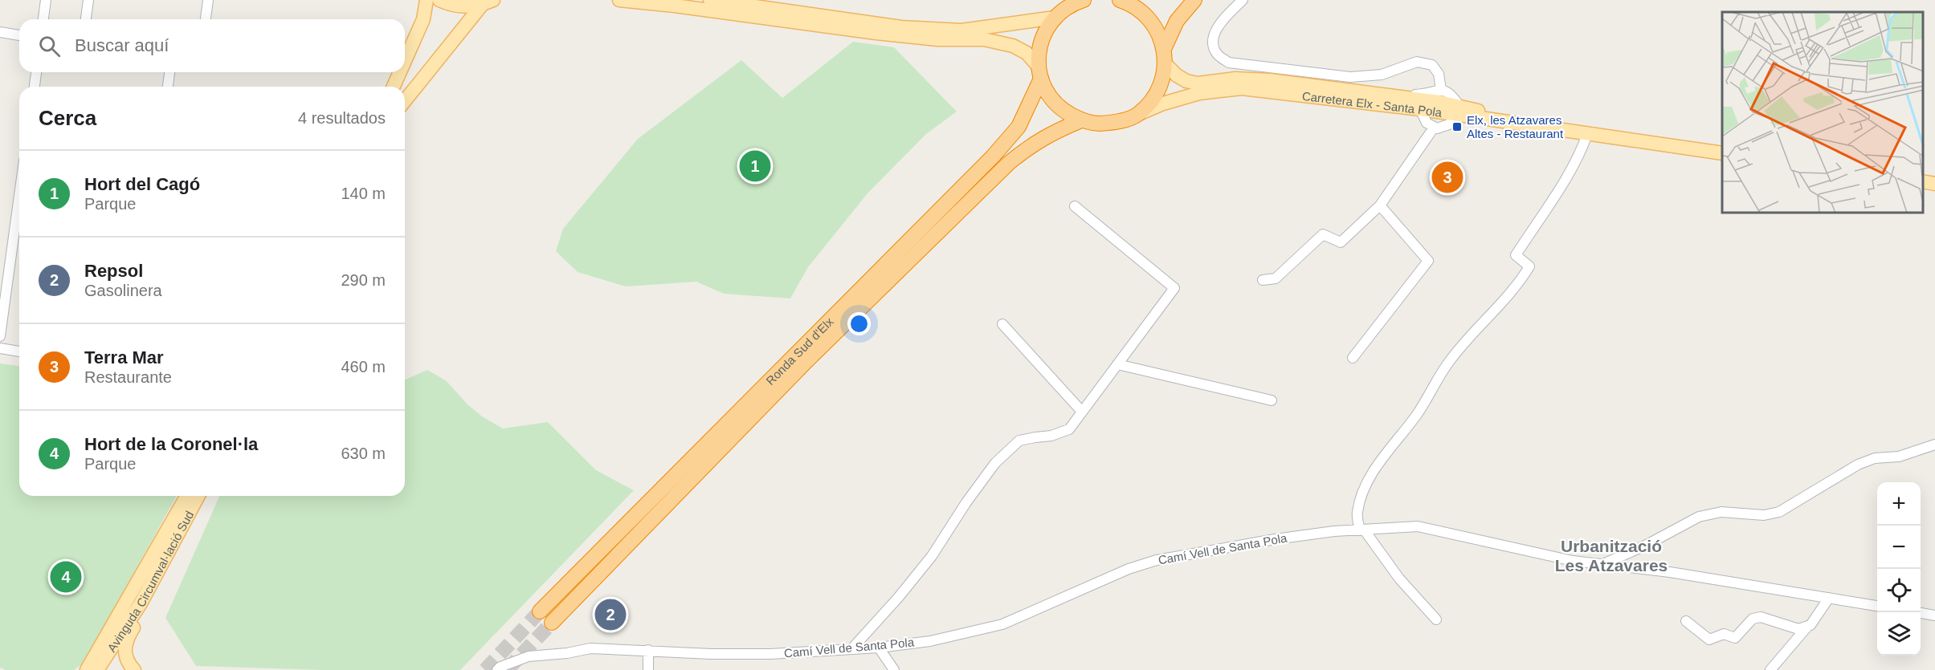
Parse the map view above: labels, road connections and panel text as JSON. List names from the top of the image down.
{
  "streets": {
    "highway": ["Ronda Sud d'Elx"],
    "main road": ["Carretera Elx - Santa Pola", "Avinguda Circumval·lació Sud"],
    "street": ["Camí Vell de Santa Pola"]
  },
  "districts": ["Urbanització Les Atzavares"],
  "places": {
    "transit": ["Elx, les Atzavares Altes - Restaurant"]
  },
  "page": {
    "search": "Buscar aquí",
    "heading": ["Cerca", "4 resultados"],
    "pins": [
      "1",
      "3",
      "4",
      "2"
    ],
    "list": [
      {
        "mark": "1",
        "name": "Hort del Cagó",
        "note": "Parque",
        "value": "140 m"
      },
      {
        "mark": "2",
        "name": "Repsol",
        "note": "Gasolinera",
        "value": "290 m"
      },
      {
        "mark": "3",
        "name": "Terra Mar",
        "note": "Restaurante",
        "value": "460 m"
      },
      {
        "mark": "4",
        "name": "Hort de la Coronel·la",
        "note": "Parque",
        "value": "630 m"
      }
    ],
    "map_buttons": ["+", "−"]
  }
}
